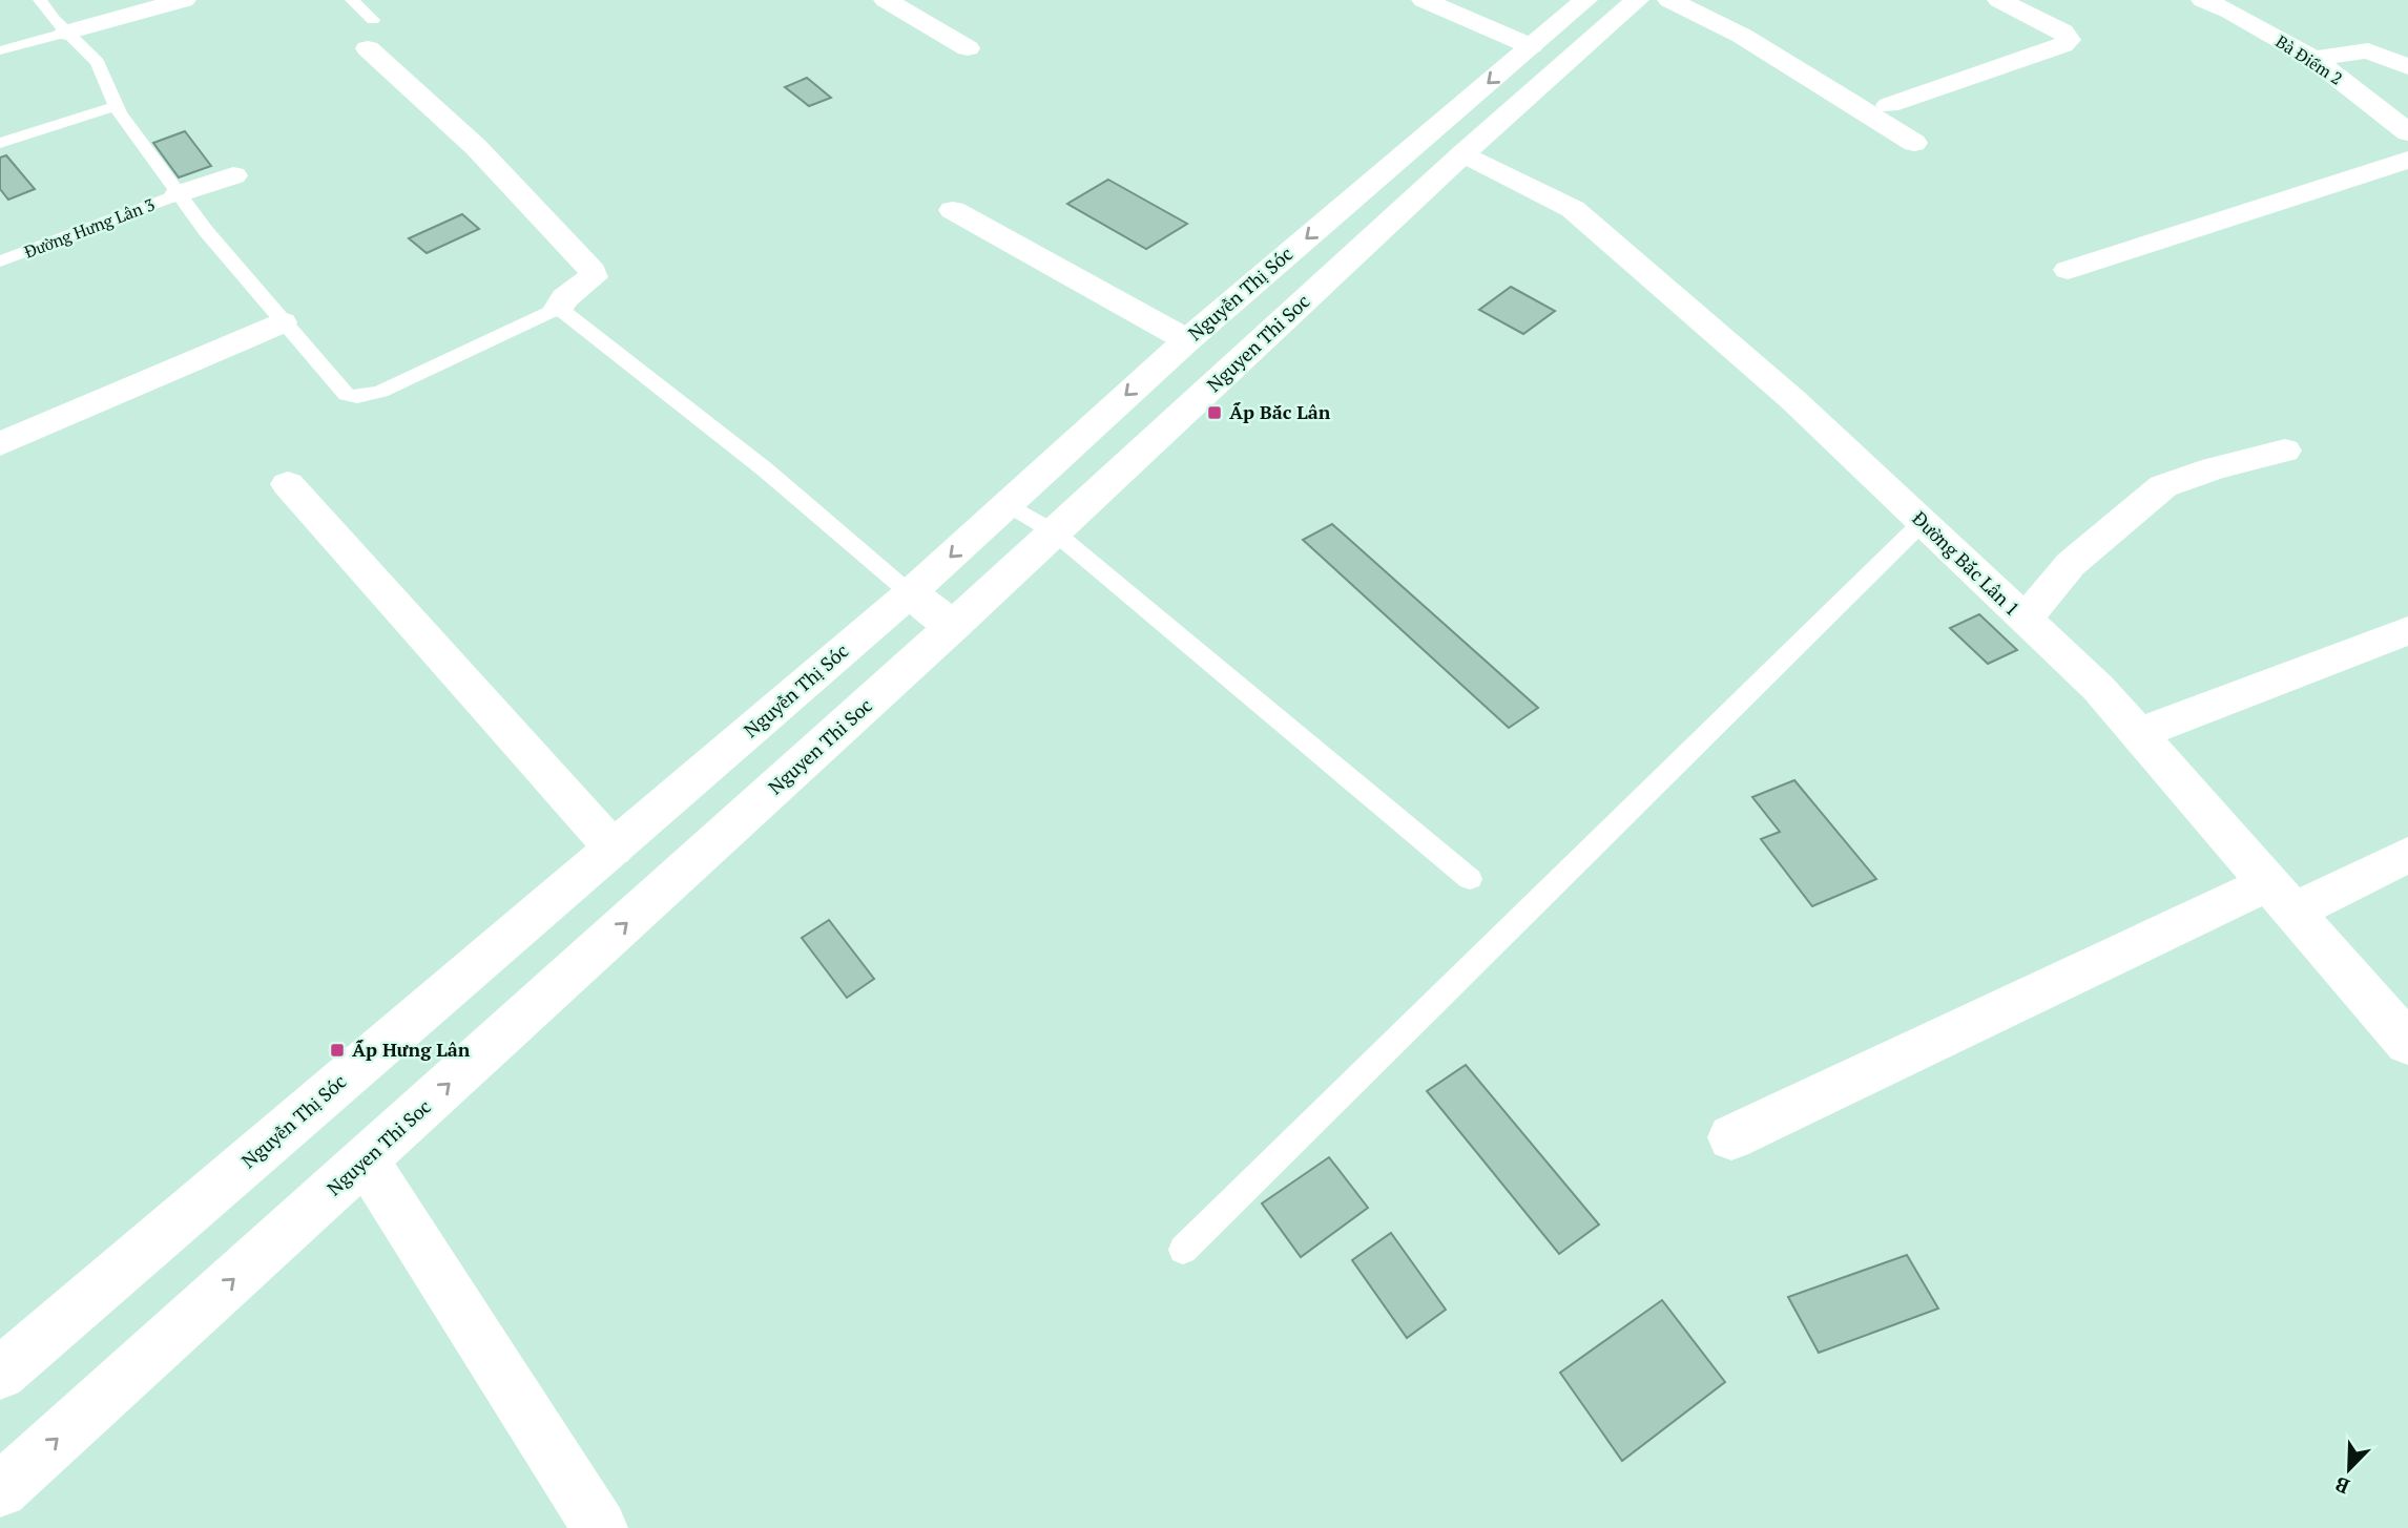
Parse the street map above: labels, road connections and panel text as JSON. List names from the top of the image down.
{
  "streets": {
    "street": [
      "Bà Điểm 2",
      "Nguyễn Thị Sóc",
      "Nguyen Thi Soc",
      "Đường Bắc Lân 1"
    ],
    "lane": ["Đường Hưng Lân 3"]
  },
  "crossings": [
    ["Nguyen Thi Soc", "Đường Bắc Lân 1"]
  ],
  "one_way": ["Nguyễn Thị Sóc", "Nguyen Thi Soc"],
  "places": {
    "transit": ["Ấp Bắc Lân", "Ấp Hưng Lân"]
  },
  "north": "bottom left"
}
